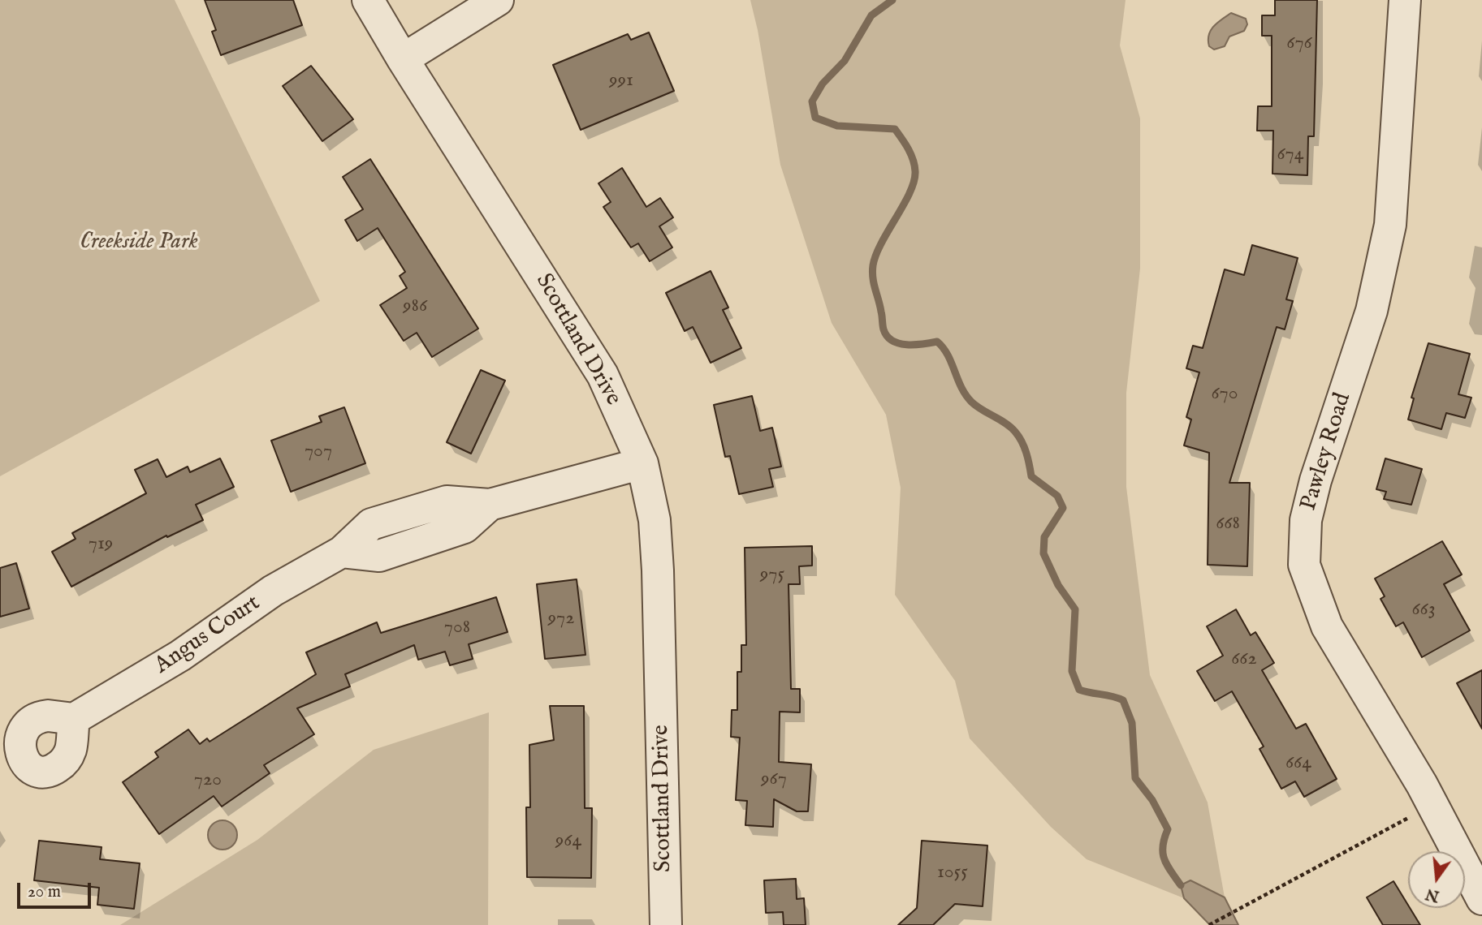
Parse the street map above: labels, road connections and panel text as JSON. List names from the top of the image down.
{
  "streets": {
    "street": ["Scottland Drive", "Pawley Road", "Angus Court"]
  },
  "crossings": [
    ["Scottland Drive", "Angus Court"]
  ],
  "parks": ["Creekside Park"],
  "house_numbers": [
    "676",
    "991",
    "674",
    "986",
    "670",
    "707",
    "668",
    "719",
    "975",
    "663",
    "972",
    "708",
    "662",
    "664",
    "967",
    "720",
    "964",
    "1055"
  ],
  "scale_bar": "20 m",
  "north": "bottom"
}
